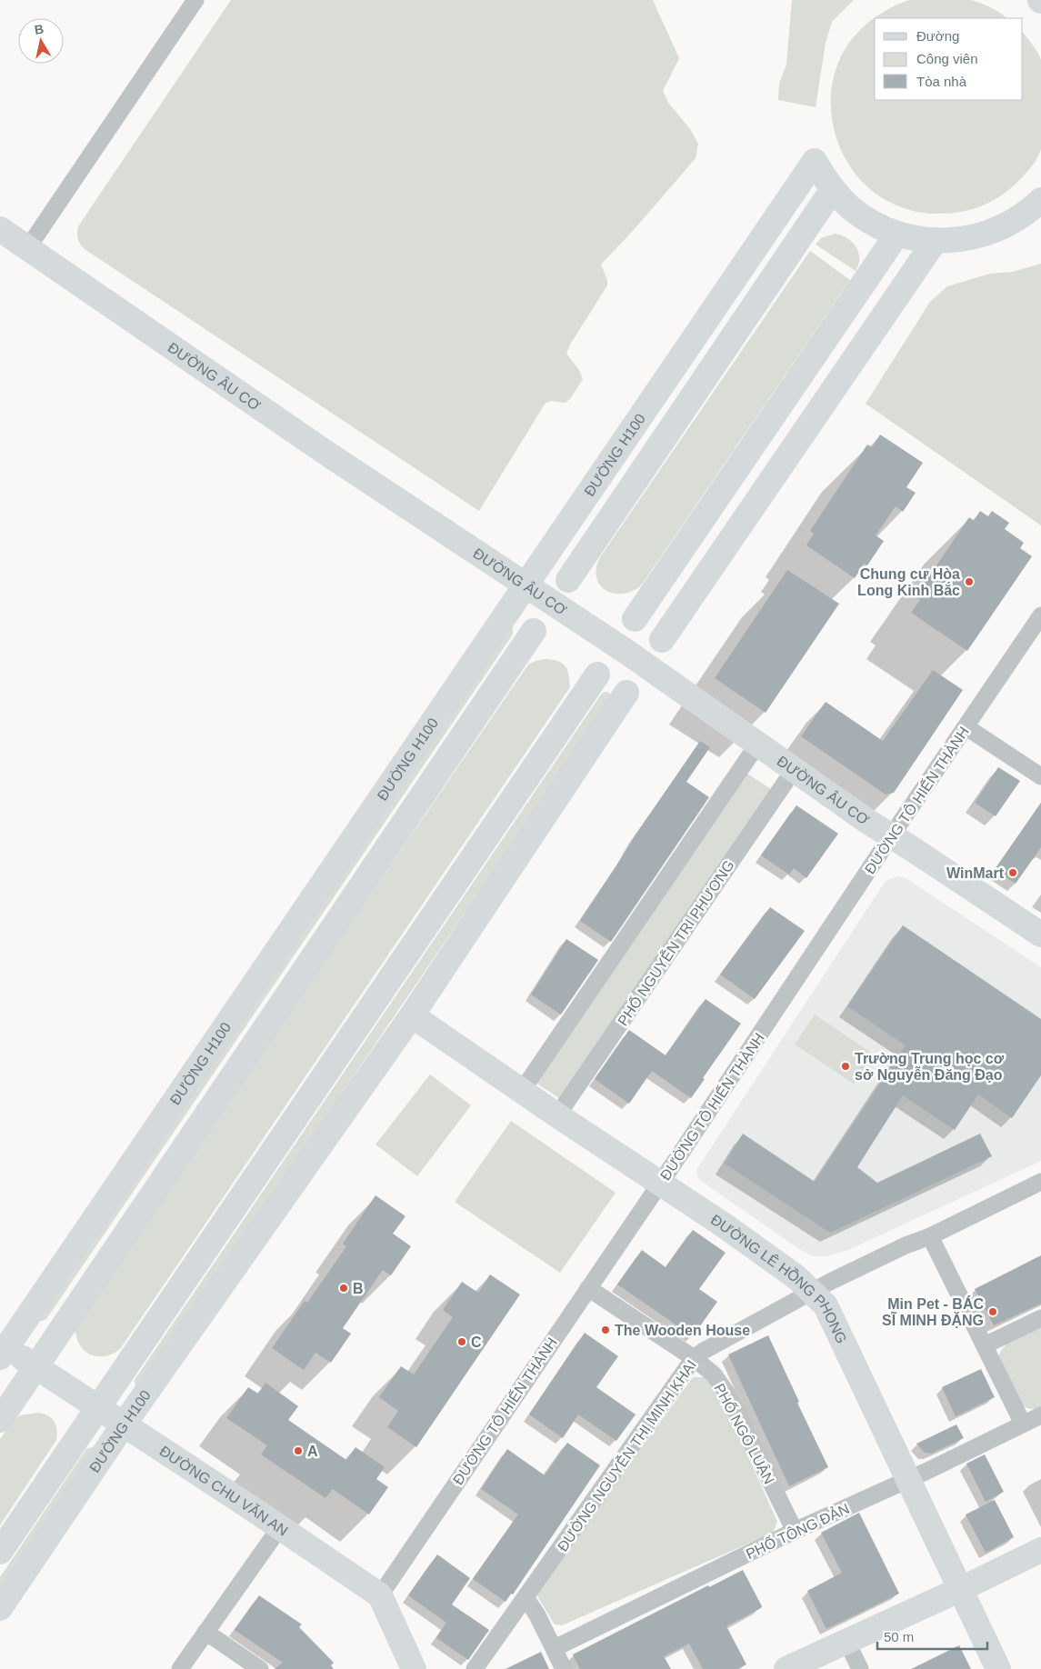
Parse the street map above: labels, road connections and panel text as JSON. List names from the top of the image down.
{
  "streets": {
    "main road": [
      "ĐƯỜNG ÂU CƠ",
      "ĐƯỜNG H100",
      "ĐƯỜNG LÊ HỒNG PHONG",
      "ĐƯỜNG CHU VĂN AN"
    ],
    "street": [
      "ĐƯỜNG TÔ HIẾN THÀNH",
      "PHỐ NGUYỄN TRI PHƯƠNG",
      "PHỐ NGÔ LUÂN",
      "ĐƯỜNG NGUYỄN THỊ MINH KHAI",
      "PHỐ TÔNG ĐẢN"
    ]
  },
  "crossings": [
    ["ĐƯỜNG ÂU CƠ", "ĐƯỜNG H100"],
    ["ĐƯỜNG ÂU CƠ", "ĐƯỜNG TÔ HIẾN THÀNH"],
    ["ĐƯỜNG ÂU CƠ", "PHỐ NGUYỄN TRI PHƯƠNG"],
    ["ĐƯỜNG H100", "ĐƯỜNG LÊ HỒNG PHONG"],
    ["ĐƯỜNG H100", "ĐƯỜNG CHU VĂN AN"],
    ["ĐƯỜNG TÔ HIẾN THÀNH", "ĐƯỜNG LÊ HỒNG PHONG"],
    ["ĐƯỜNG TÔ HIẾN THÀNH", "PHỐ NGÔ LUÂN"],
    ["ĐƯỜNG TÔ HIẾN THÀNH", "ĐƯỜNG CHU VĂN AN"],
    ["PHỐ NGUYỄN TRI PHƯƠNG", "ĐƯỜNG LÊ HỒNG PHONG"],
    ["ĐƯỜNG LÊ HỒNG PHONG", "ĐƯỜNG NGUYỄN THỊ MINH KHAI"],
    ["ĐƯỜNG LÊ HỒNG PHONG", "PHỐ TÔNG ĐẢN"],
    ["PHỐ NGÔ LUÂN", "ĐƯỜNG NGUYỄN THỊ MINH KHAI"],
    ["PHỐ NGÔ LUÂN", "PHỐ TÔNG ĐẢN"]
  ],
  "places": [
    "Chung cư Hòa Long Kinh Bắc",
    "WinMart",
    "Trường Trung học cơ sở Nguyễn Đăng Đạo",
    "B",
    "Min Pet - BÁC SĨ MINH ĐẶNG",
    "The Wooden House",
    "C",
    "A"
  ],
  "legend": ["Đường", "Công viên", "Tòa nhà"],
  "scale_bar": "50 m",
  "north": "top"
}
